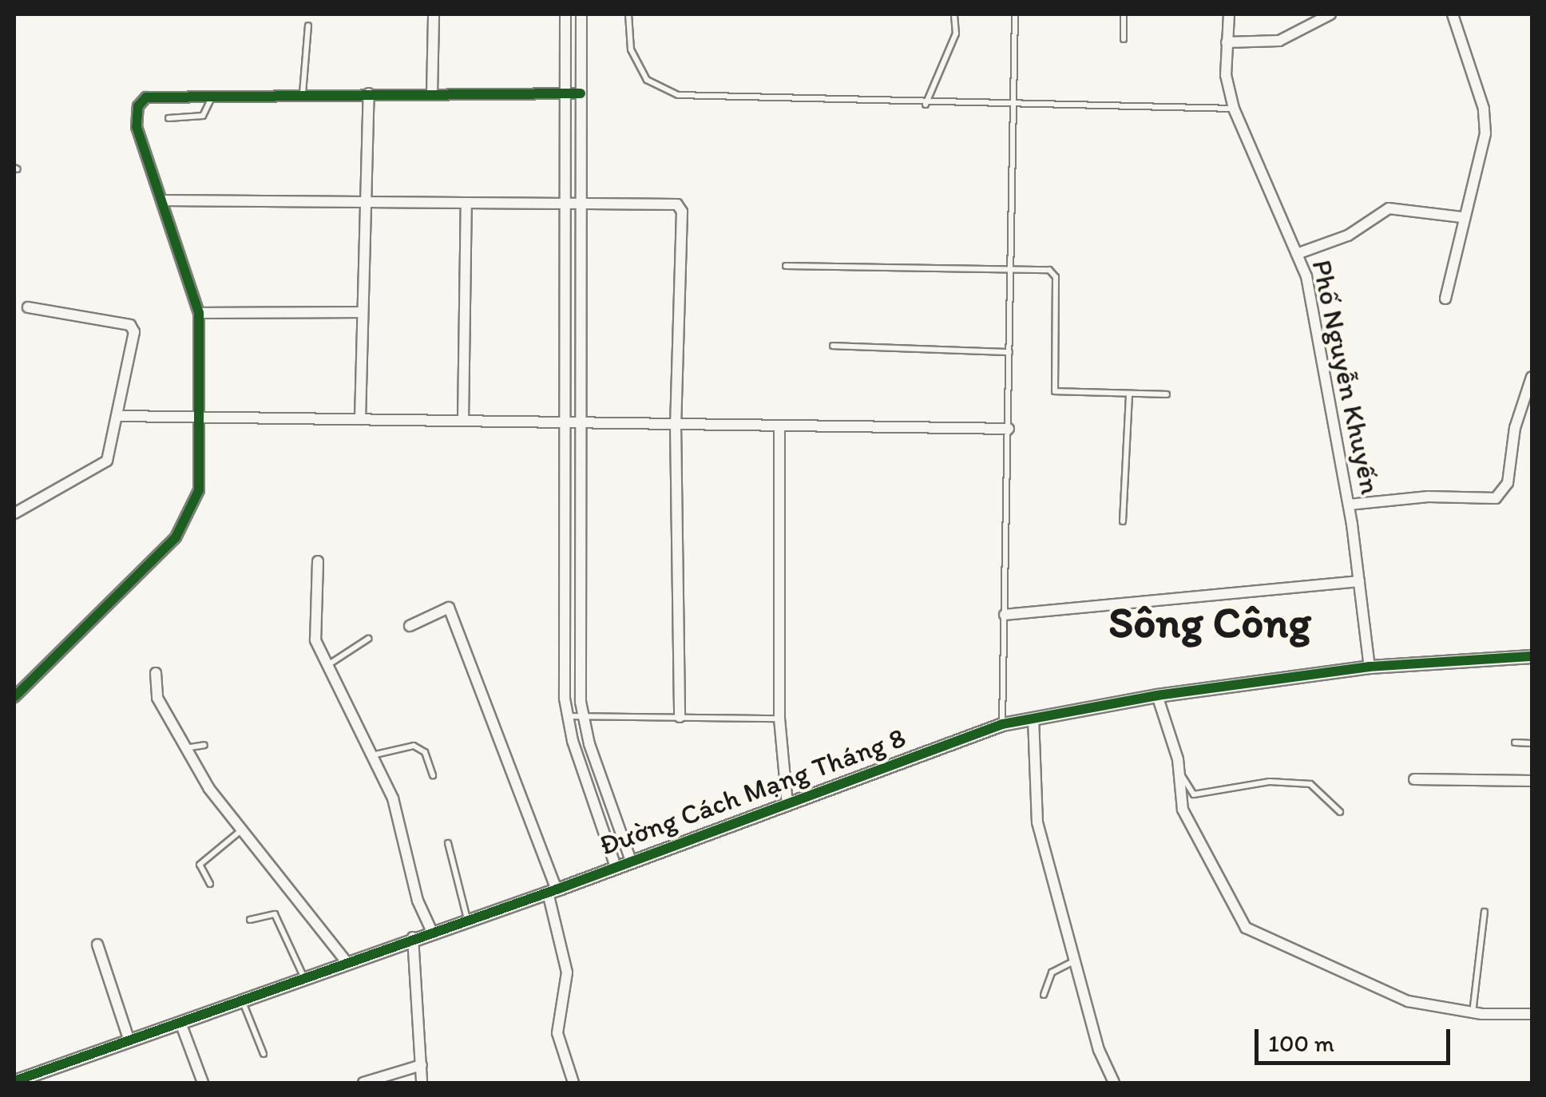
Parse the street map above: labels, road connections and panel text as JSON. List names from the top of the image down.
{
  "streets": {
    "street": ["Phố Nguyễn Khuyến", "Đường Cách Mạng Tháng 8"]
  },
  "crossings": [
    ["Phố Nguyễn Khuyến", "Đường Cách Mạng Tháng 8"]
  ],
  "districts": ["Sông Công"],
  "scale_bar": "100 m"
}
